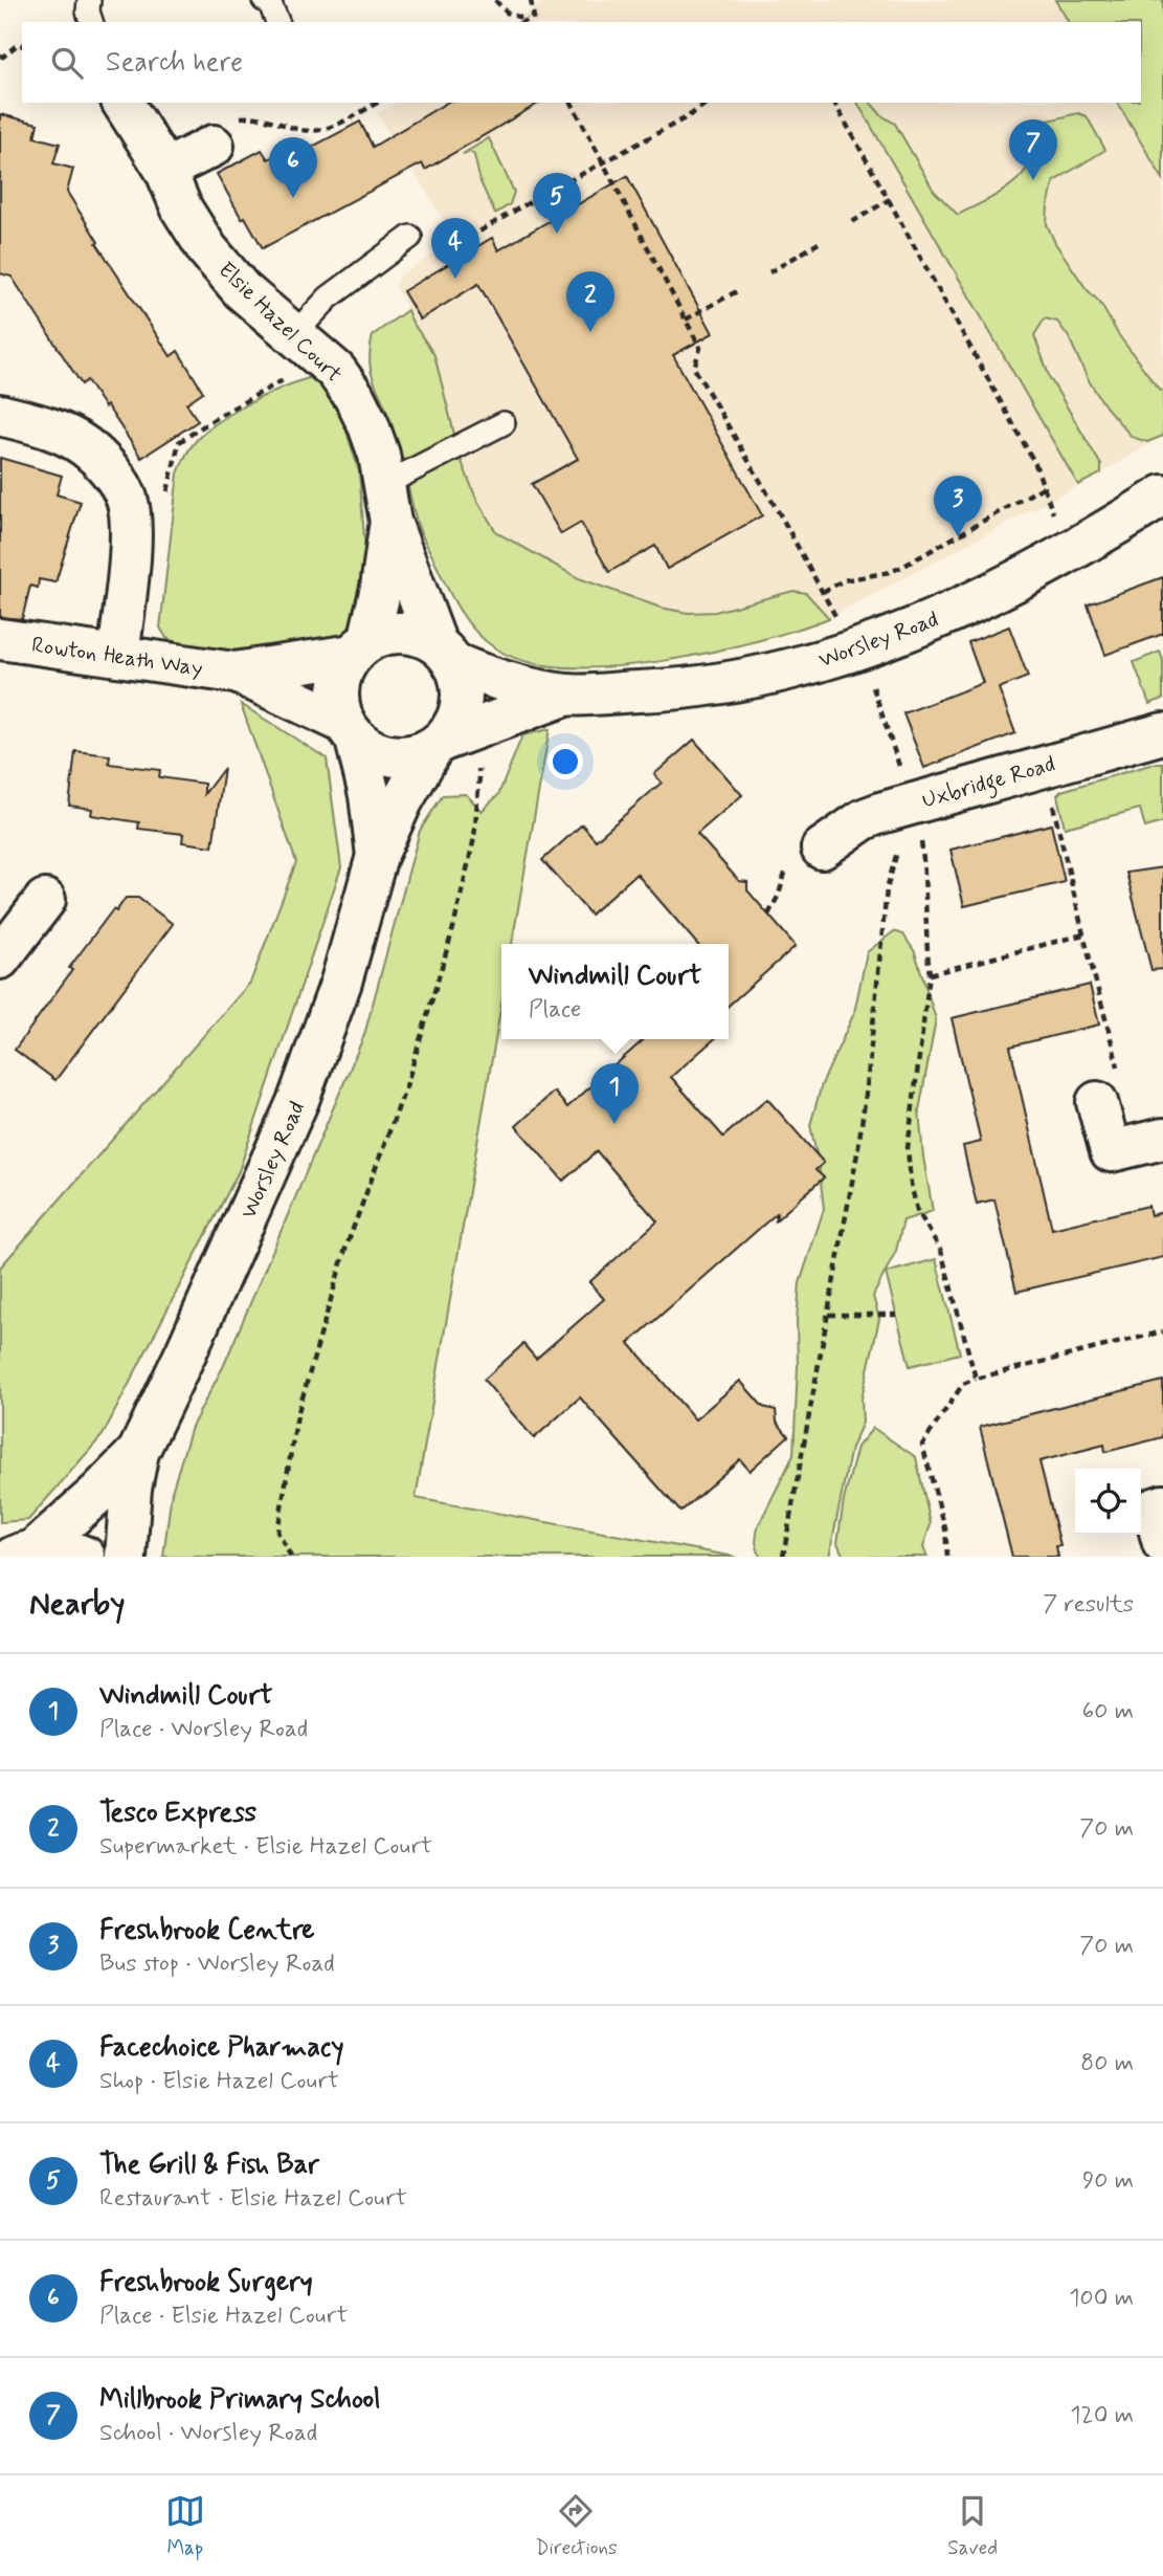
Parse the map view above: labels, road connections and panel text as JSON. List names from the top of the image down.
{
  "streets": {
    "street": [
      "Elsie Hazel Court",
      "Worsley Road",
      "Rowton Heath Way",
      "Uxbridge Road"
    ]
  },
  "crossings": [
    ["Elsie Hazel Court", "Worsley Road"],
    ["Elsie Hazel Court", "Rowton Heath Way"],
    ["Worsley Road", "Rowton Heath Way"]
  ],
  "page": {
    "search": "Search here",
    "pins": [
      "7",
      "6",
      "5",
      "4",
      "2",
      "3",
      "1"
    ],
    "popup": ["Windmill Court", "Place"],
    "heading": ["Nearby", "7 results"],
    "list": [
      {
        "mark": "1",
        "name": "Windmill Court",
        "note": "Place · Worsley Road",
        "value": "60 m"
      },
      {
        "mark": "2",
        "name": "Tesco Express",
        "note": "Supermarket · Elsie Hazel Court",
        "value": "70 m"
      },
      {
        "mark": "3",
        "name": "Freshbrook Centre",
        "note": "Bus stop · Worsley Road",
        "value": "70 m"
      },
      {
        "mark": "4",
        "name": "Facechoice Pharmacy",
        "note": "Shop · Elsie Hazel Court",
        "value": "80 m"
      },
      {
        "mark": "5",
        "name": "The Grill & Fish Bar",
        "note": "Restaurant · Elsie Hazel Court",
        "value": "90 m"
      },
      {
        "mark": "6",
        "name": "Freshbrook Surgery",
        "note": "Place · Elsie Hazel Court",
        "value": "100 m"
      },
      {
        "mark": "7",
        "name": "Millbrook Primary School",
        "note": "School · Worsley Road",
        "value": "120 m"
      }
    ],
    "nav": ["Map", "Directions", "Saved"]
  }
}
